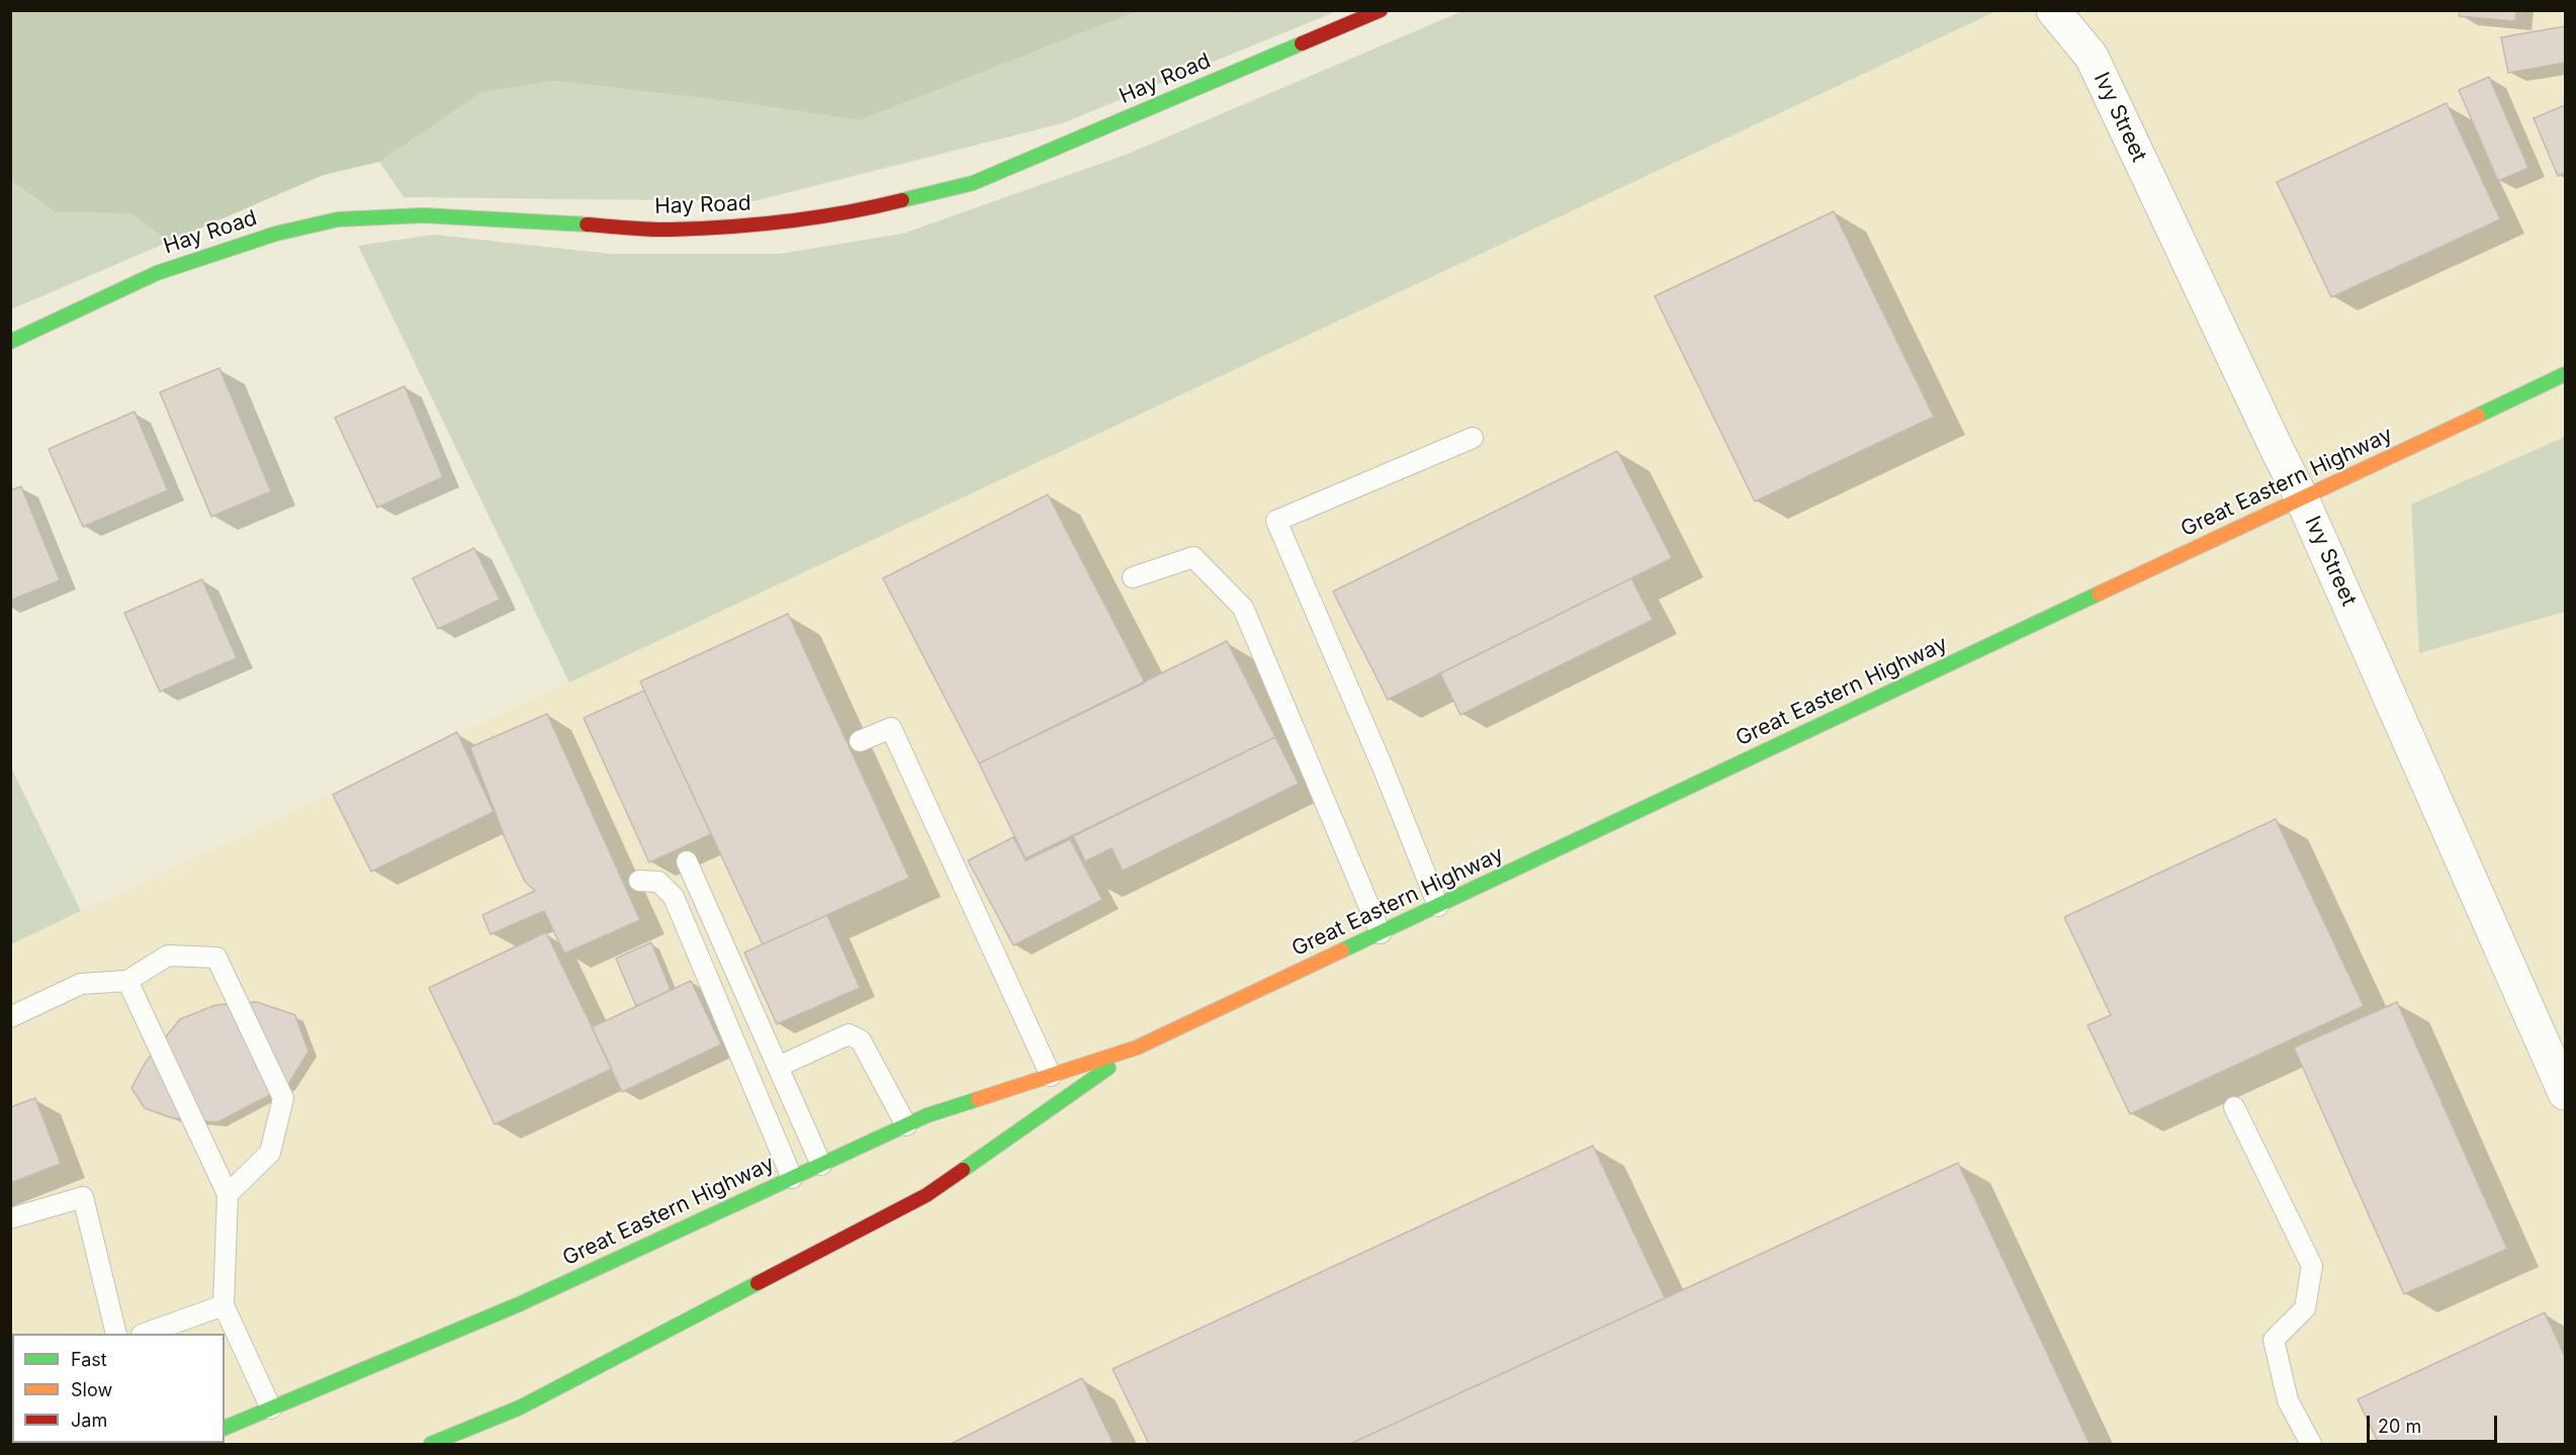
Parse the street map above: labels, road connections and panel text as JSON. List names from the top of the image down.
{
  "streets": {
    "main road": ["Hay Road", "Great Eastern Highway"],
    "street": ["Ivy Street"]
  },
  "crossings": [
    ["Ivy Street", "Great Eastern Highway"]
  ],
  "legend": ["Fast", "Slow", "Jam"],
  "scale_bar": "20 m"
}
